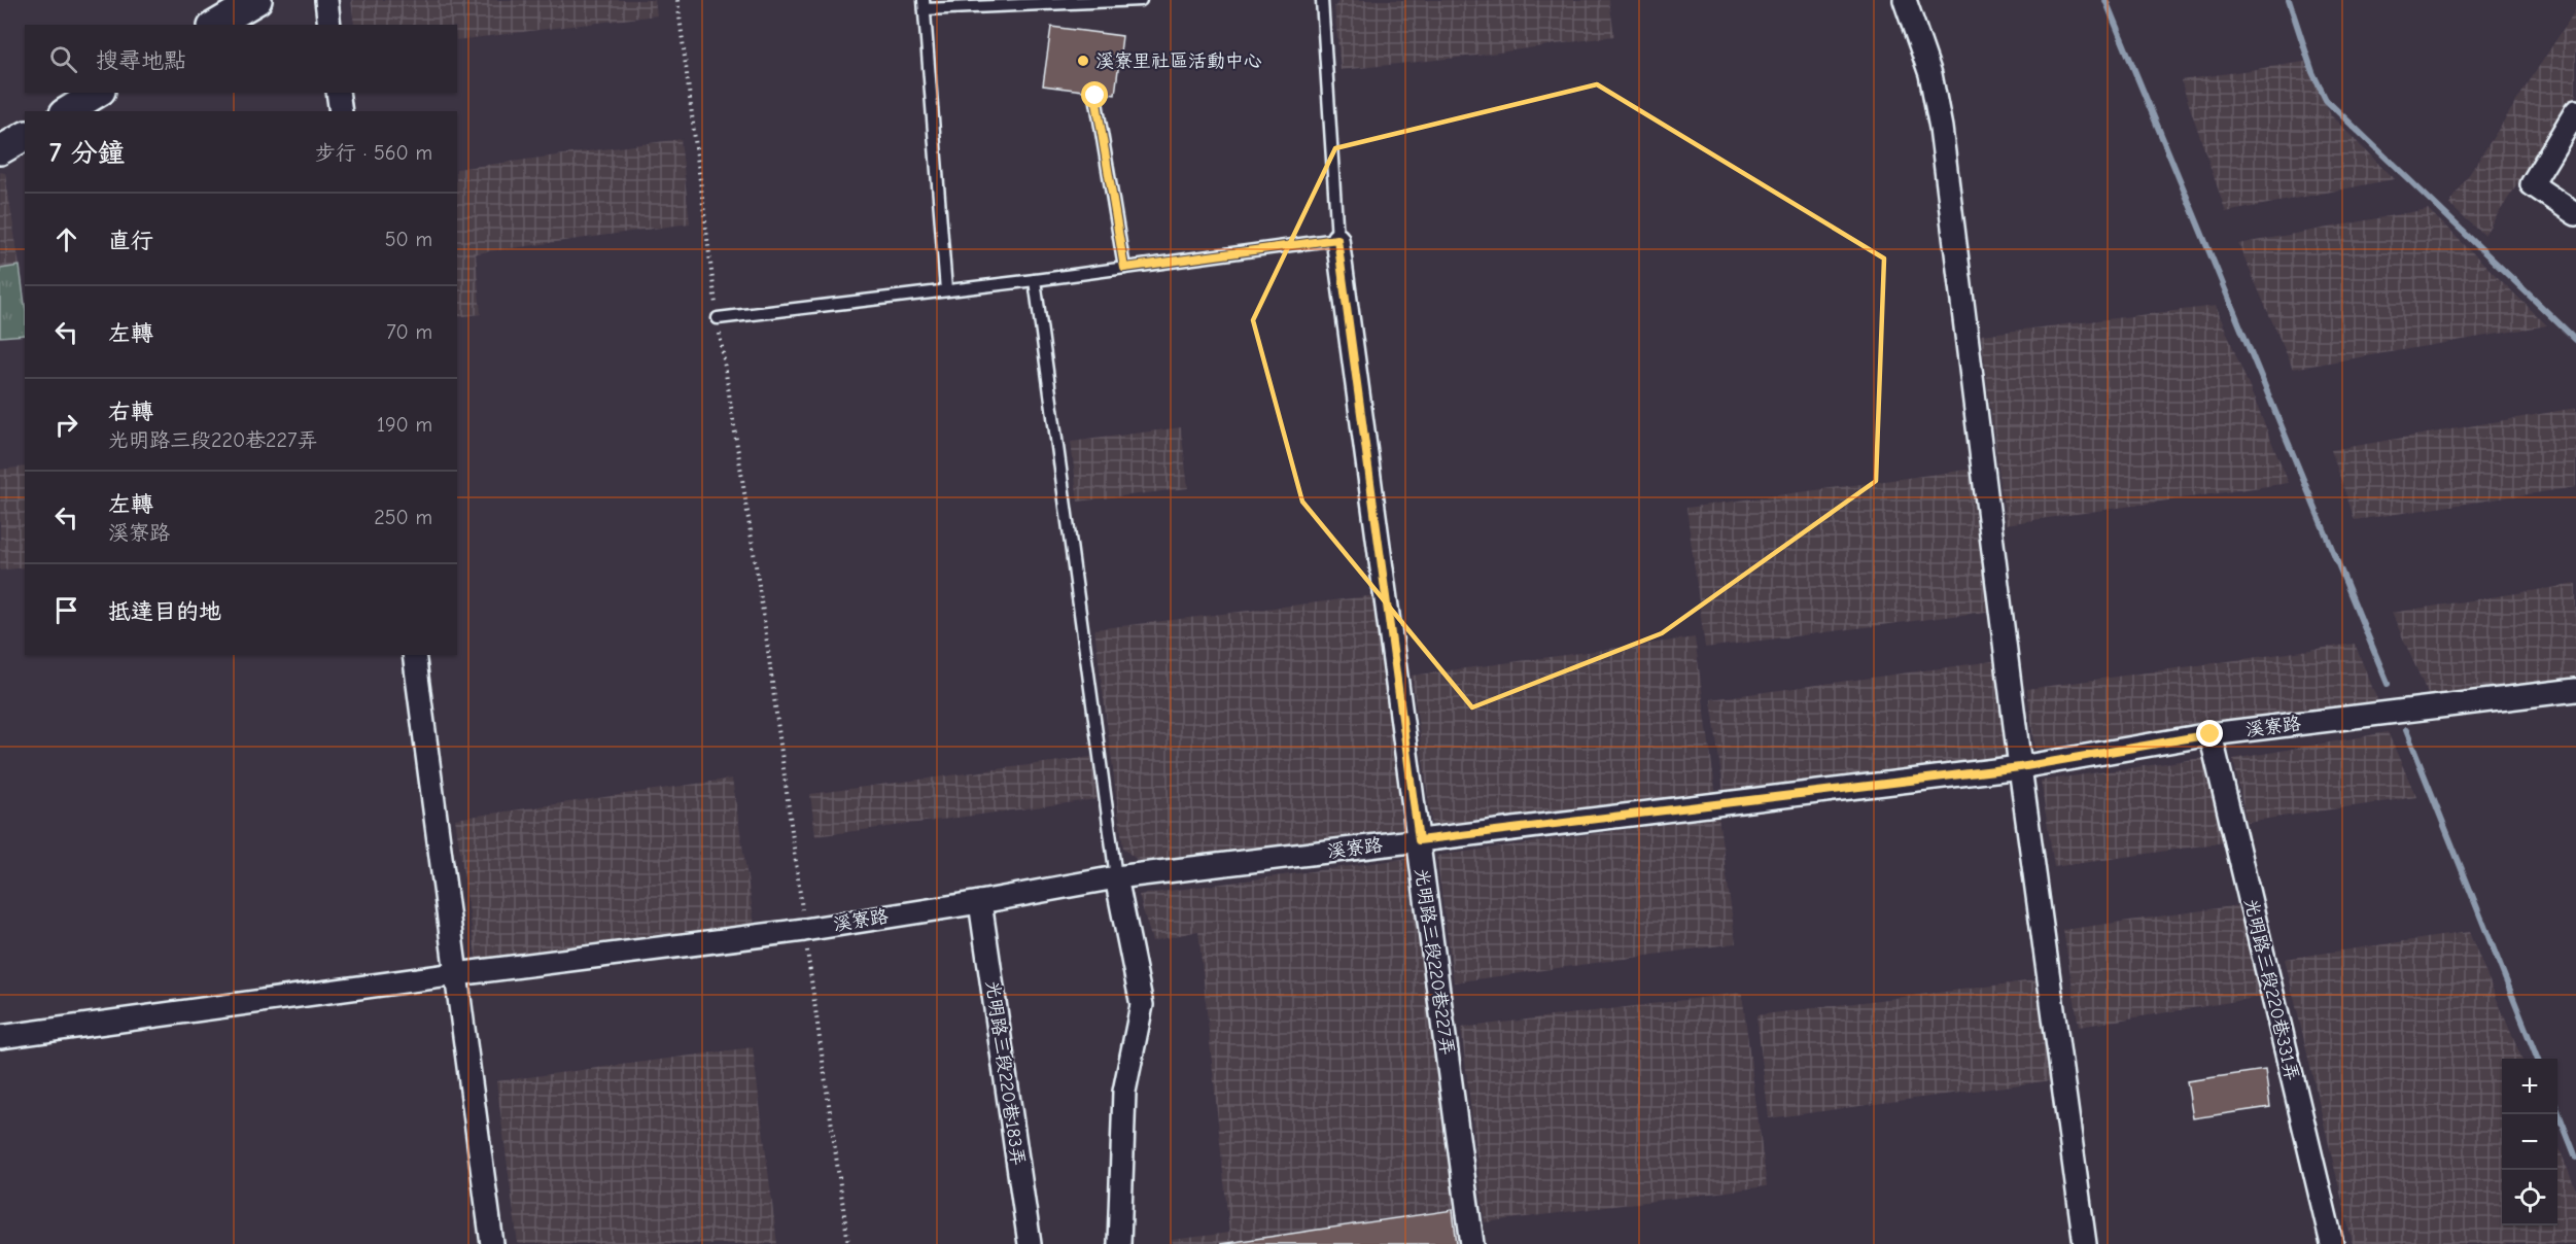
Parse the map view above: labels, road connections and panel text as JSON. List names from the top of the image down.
{
  "streets": {
    "street": [
      "溪寮路",
      "光明路三段220巷227弄",
      "光明路三段220巷331弄",
      "光明路三段220巷183弄"
    ]
  },
  "crossings": [
    ["溪寮路", "光明路三段220巷227弄"],
    ["溪寮路", "光明路三段220巷331弄"],
    ["溪寮路", "光明路三段220巷183弄"]
  ],
  "places": ["溪寮里社區活動中心"],
  "page": {
    "search": "搜尋地點",
    "heading": ["7 分鐘", "步行 · 560 m"],
    "list": [
      ["直行", "50 m"],
      ["左轉", "70 m"],
      ["右轉", "光明路三段220巷227弄", "190 m"],
      ["左轉", "溪寮路", "250 m"],
      "抵達目的地"
    ],
    "map_buttons": ["+", "−"]
  }
}
